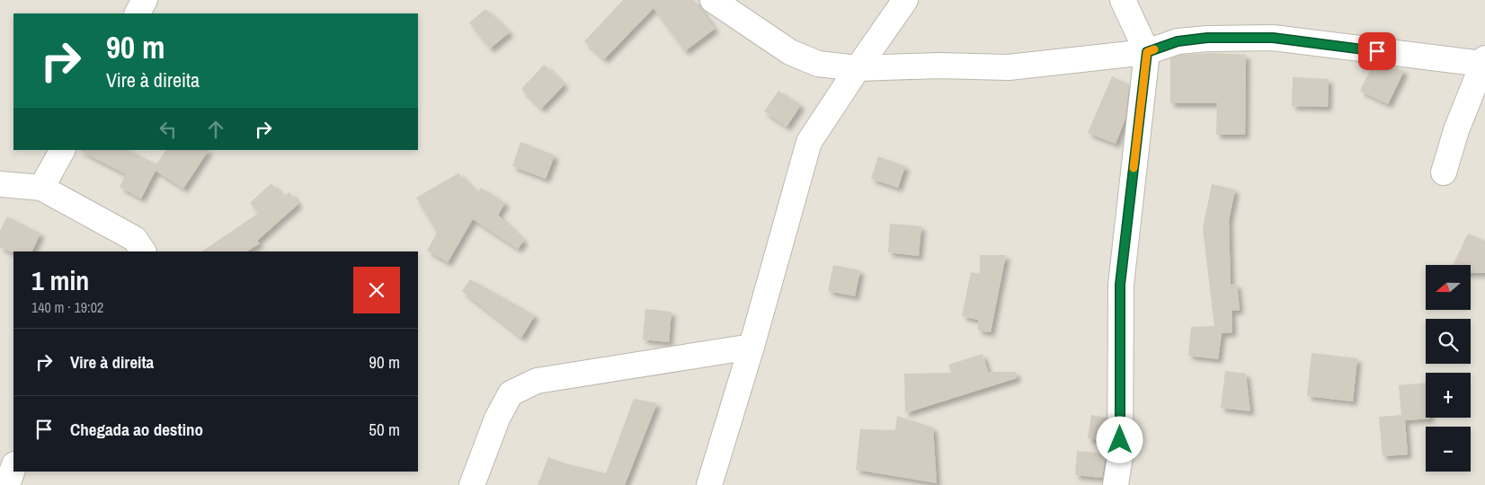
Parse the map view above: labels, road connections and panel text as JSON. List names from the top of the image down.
{
  "north": "left",
  "page": {
    "turn": ["90 m", "Vire à direita"],
    "heading": ["1 min", "140 m · 19:02"],
    "map_buttons": ["+", "−"],
    "list": [
      {
        "name": "Vire à direita",
        "value": "90 m"
      },
      {
        "name": "Chegada ao destino",
        "value": "50 m"
      }
    ]
  }
}
